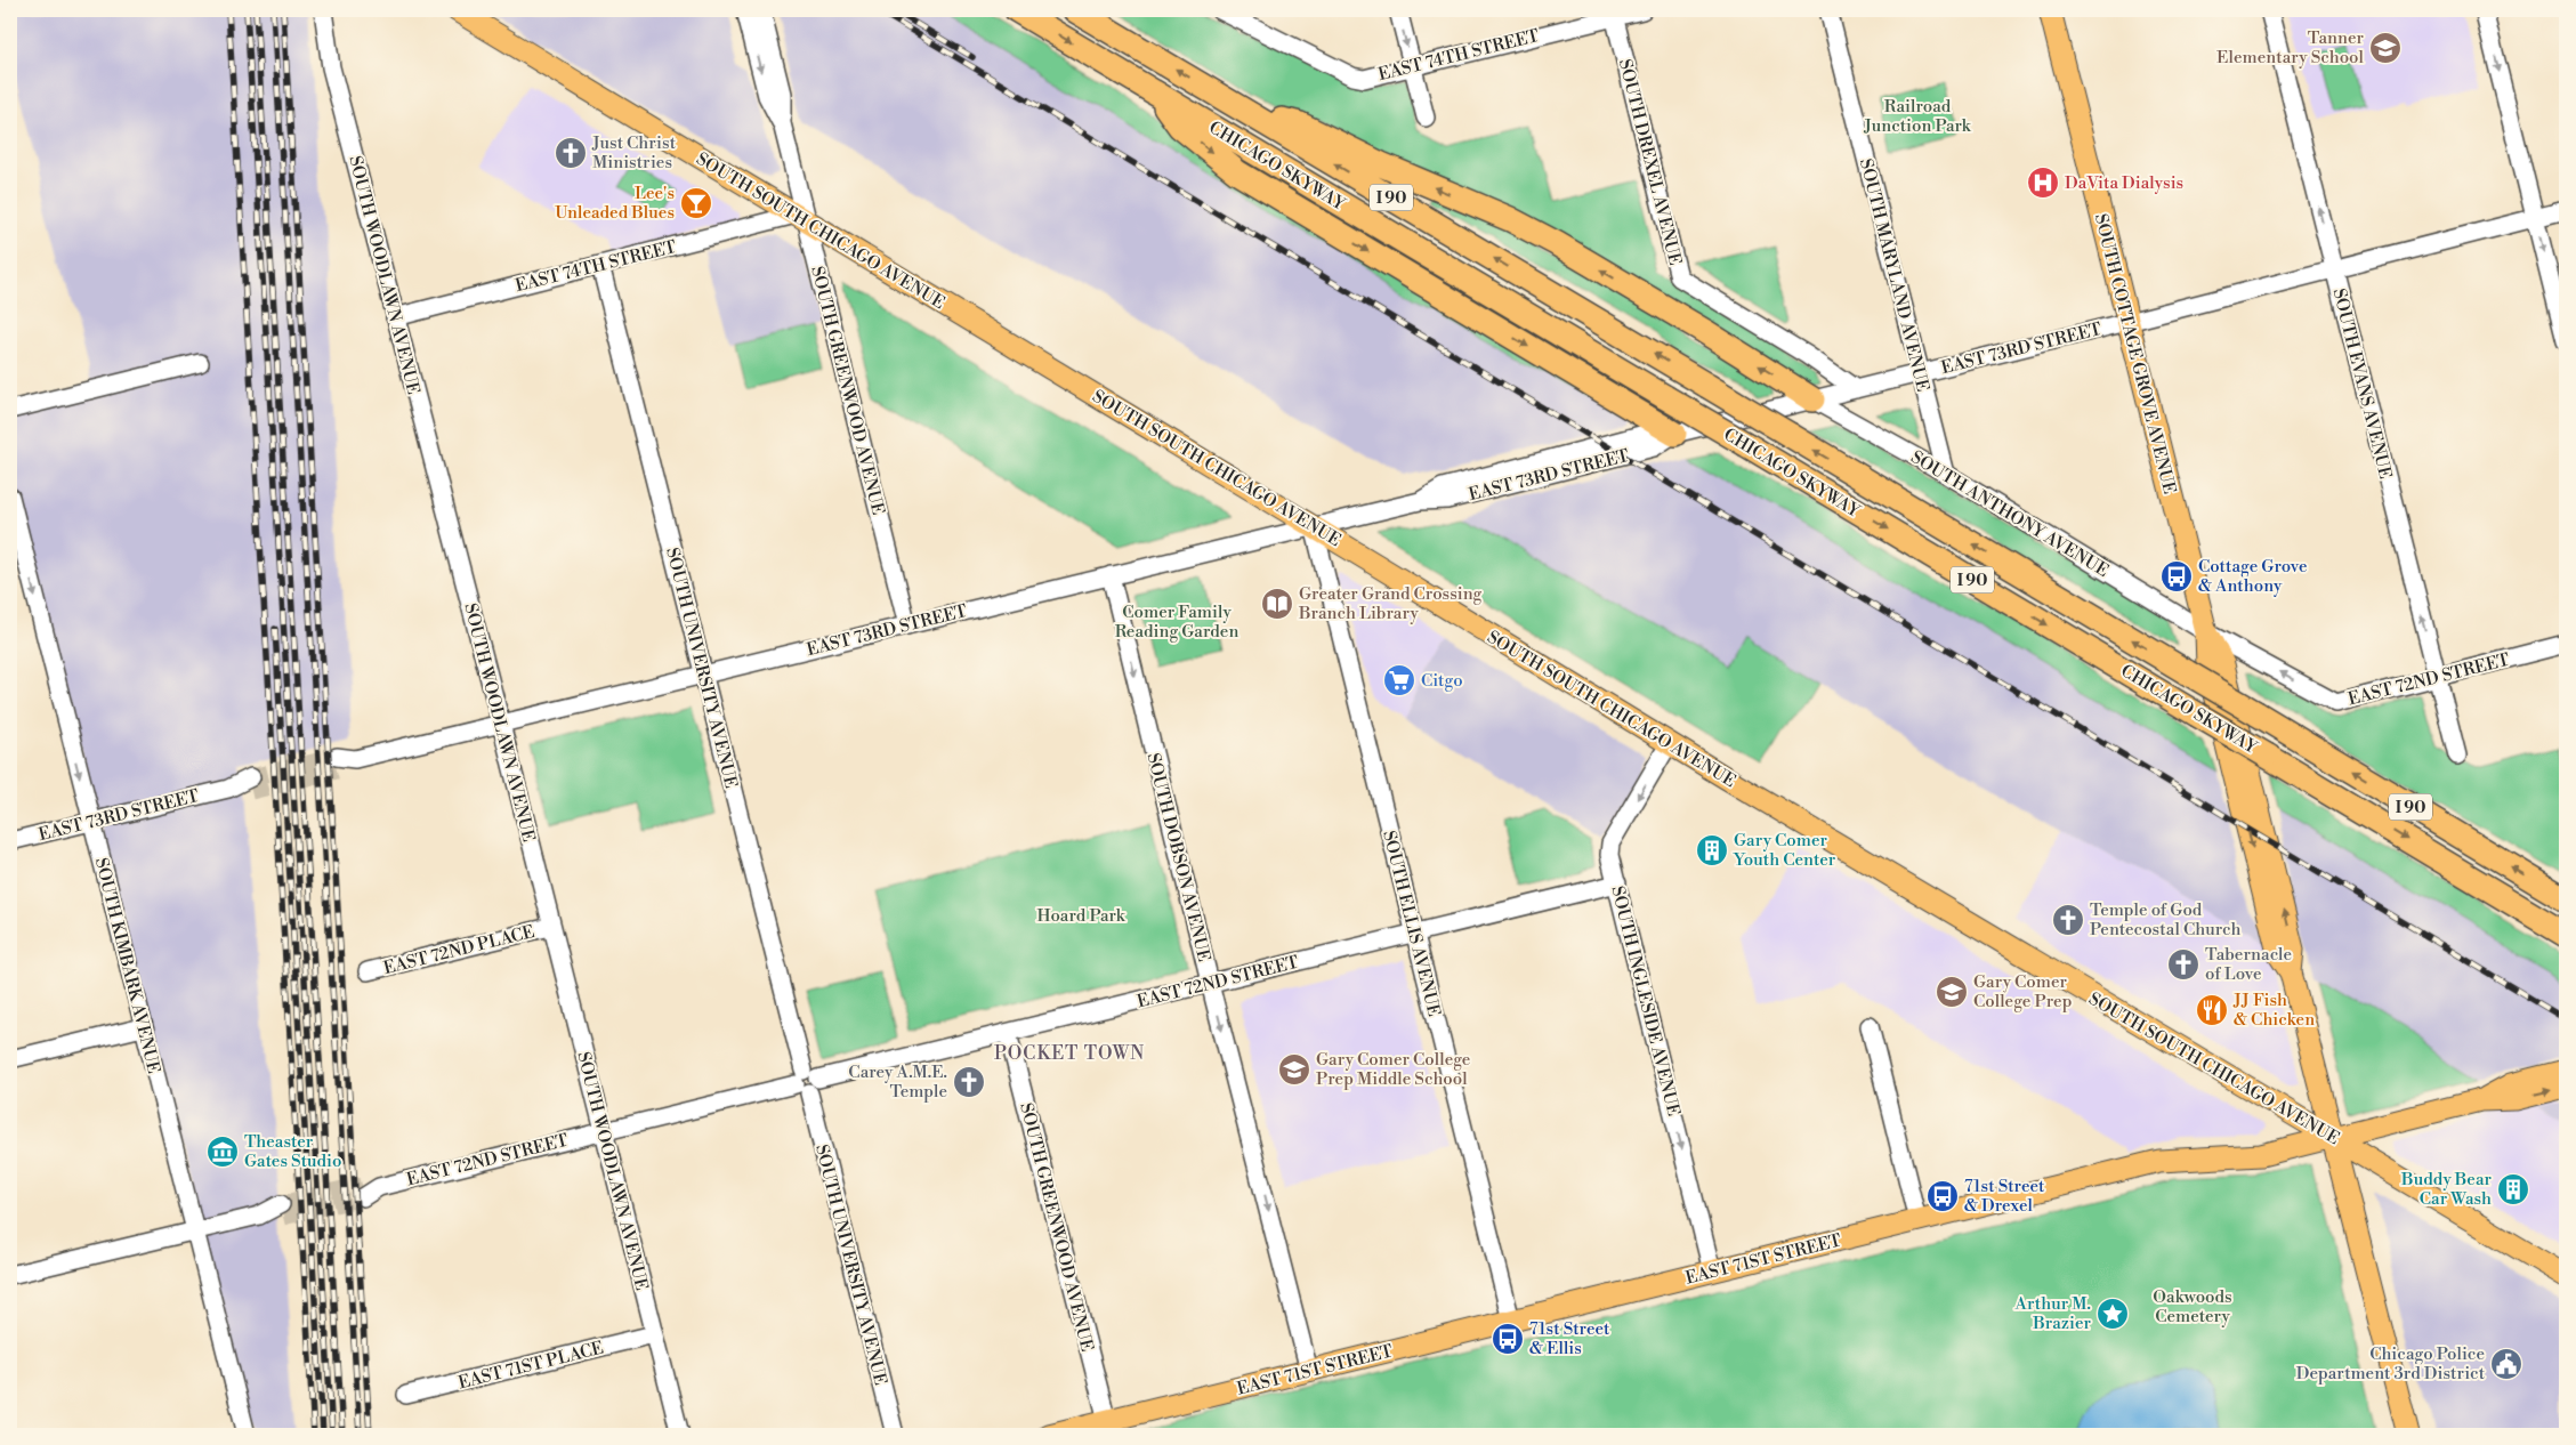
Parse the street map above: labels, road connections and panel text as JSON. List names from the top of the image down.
{
  "streets": {
    "highway": ["CHICAGO SKYWAY", "I 90"],
    "main road": ["SOUTH SOUTH CHICAGO AVENUE", "SOUTH COTTAGE GROVE AVENUE", "EAST 71ST STREET"],
    "street": [
      "EAST 74TH STREET",
      "SOUTH DREXEL AVENUE",
      "SOUTH WOODLAWN AVENUE",
      "SOUTH MARYLAND AVENUE",
      "EAST 73RD STREET",
      "SOUTH EVANS AVENUE",
      "SOUTH GREENWOOD AVENUE",
      "SOUTH ANTHONY AVENUE",
      "SOUTH UNIVERSITY AVENUE",
      "EAST 72ND STREET",
      "SOUTH DOBSON AVENUE",
      "SOUTH ELLIS AVENUE",
      "EAST 72ND PLACE",
      "SOUTH KIMBARK AVENUE",
      "SOUTH INGLESIDE AVENUE",
      "EAST 71ST PLACE"
    ]
  },
  "crossings": [
    ["EAST 74TH STREET", "SOUTH DREXEL AVENUE"],
    ["EAST 74TH STREET", "SOUTH SOUTH CHICAGO AVENUE"],
    ["EAST 74TH STREET", "SOUTH WOODLAWN AVENUE"],
    ["EAST 74TH STREET", "SOUTH GREENWOOD AVENUE"],
    ["EAST 74TH STREET", "SOUTH UNIVERSITY AVENUE"],
    ["SOUTH DREXEL AVENUE", "EAST 73RD STREET"],
    ["SOUTH SOUTH CHICAGO AVENUE", "EAST 73RD STREET"],
    ["SOUTH SOUTH CHICAGO AVENUE", "SOUTH COTTAGE GROVE AVENUE"],
    ["SOUTH SOUTH CHICAGO AVENUE", "SOUTH GREENWOOD AVENUE"],
    ["SOUTH SOUTH CHICAGO AVENUE", "SOUTH ELLIS AVENUE"],
    ["SOUTH SOUTH CHICAGO AVENUE", "SOUTH INGLESIDE AVENUE"],
    ["SOUTH SOUTH CHICAGO AVENUE", "EAST 71ST STREET"],
    ["SOUTH WOODLAWN AVENUE", "EAST 73RD STREET"],
    ["SOUTH WOODLAWN AVENUE", "EAST 72ND STREET"],
    ["SOUTH WOODLAWN AVENUE", "EAST 72ND PLACE"],
    ["SOUTH WOODLAWN AVENUE", "EAST 71ST PLACE"],
    ["SOUTH MARYLAND AVENUE", "EAST 73RD STREET"],
    ["SOUTH MARYLAND AVENUE", "SOUTH ANTHONY AVENUE"],
    ["EAST 73RD STREET", "SOUTH COTTAGE GROVE AVENUE"],
    ["EAST 73RD STREET", "SOUTH EVANS AVENUE"],
    ["EAST 73RD STREET", "SOUTH GREENWOOD AVENUE"],
    ["EAST 73RD STREET", "SOUTH ANTHONY AVENUE"],
    ["EAST 73RD STREET", "SOUTH UNIVERSITY AVENUE"],
    ["EAST 73RD STREET", "SOUTH DOBSON AVENUE"],
    ["EAST 73RD STREET", "SOUTH ELLIS AVENUE"],
    ["EAST 73RD STREET", "SOUTH KIMBARK AVENUE"],
    ["SOUTH COTTAGE GROVE AVENUE", "SOUTH ANTHONY AVENUE"],
    ["SOUTH COTTAGE GROVE AVENUE", "EAST 72ND STREET"],
    ["SOUTH COTTAGE GROVE AVENUE", "EAST 71ST STREET"],
    ["SOUTH EVANS AVENUE", "EAST 72ND STREET"],
    ["SOUTH GREENWOOD AVENUE", "EAST 72ND STREET"],
    ["SOUTH GREENWOOD AVENUE", "EAST 71ST STREET"],
    ["SOUTH ANTHONY AVENUE", "EAST 72ND STREET"],
    ["SOUTH UNIVERSITY AVENUE", "EAST 72ND STREET"],
    ["EAST 72ND STREET", "SOUTH DOBSON AVENUE"],
    ["EAST 72ND STREET", "SOUTH ELLIS AVENUE"],
    ["EAST 72ND STREET", "SOUTH INGLESIDE AVENUE"],
    ["SOUTH DOBSON AVENUE", "EAST 71ST STREET"],
    ["SOUTH ELLIS AVENUE", "EAST 71ST STREET"],
    ["SOUTH INGLESIDE AVENUE", "EAST 71ST STREET"]
  ],
  "one_way": ["SOUTH EVANS AVENUE", "SOUTH DOBSON AVENUE", "SOUTH INGLESIDE AVENUE"],
  "districts": ["POCKET TOWN"],
  "parks": [
    "Railroad Junction Park",
    "Comer Family Reading Garden",
    "Hoard Park",
    "Oakwoods Cemetery"
  ],
  "places": {
    "school or university": ["Tanner Elementary School", "Gary Comer College Prep", "Gary Comer College Prep Middle School"],
    "church": [
      "Just Christ Ministries",
      "Temple of God Pentecostal Church",
      "Tabernacle of Love",
      "Carey A.M.E. Temple"
    ],
    "hospital": ["DaVita Dialysis"],
    "bar": ["Lee's Unleaded Blues"],
    "bus stop": ["Cottage Grove & Anthony", "71st Street & Drexel", "71st Street & Ellis"],
    "library": ["Greater Grand Crossing Branch Library"],
    "supermarket": ["Citgo"],
    "building": ["Gary Comer Youth Center", "Buddy Bear Car Wash"],
    "restaurant": ["JJ Fish & Chicken"],
    "museum": ["Theaster Gates Studio"],
    "place": ["Arthur M. Brazier"],
    "public building": ["Chicago Police Department 3rd District"]
  }
}
